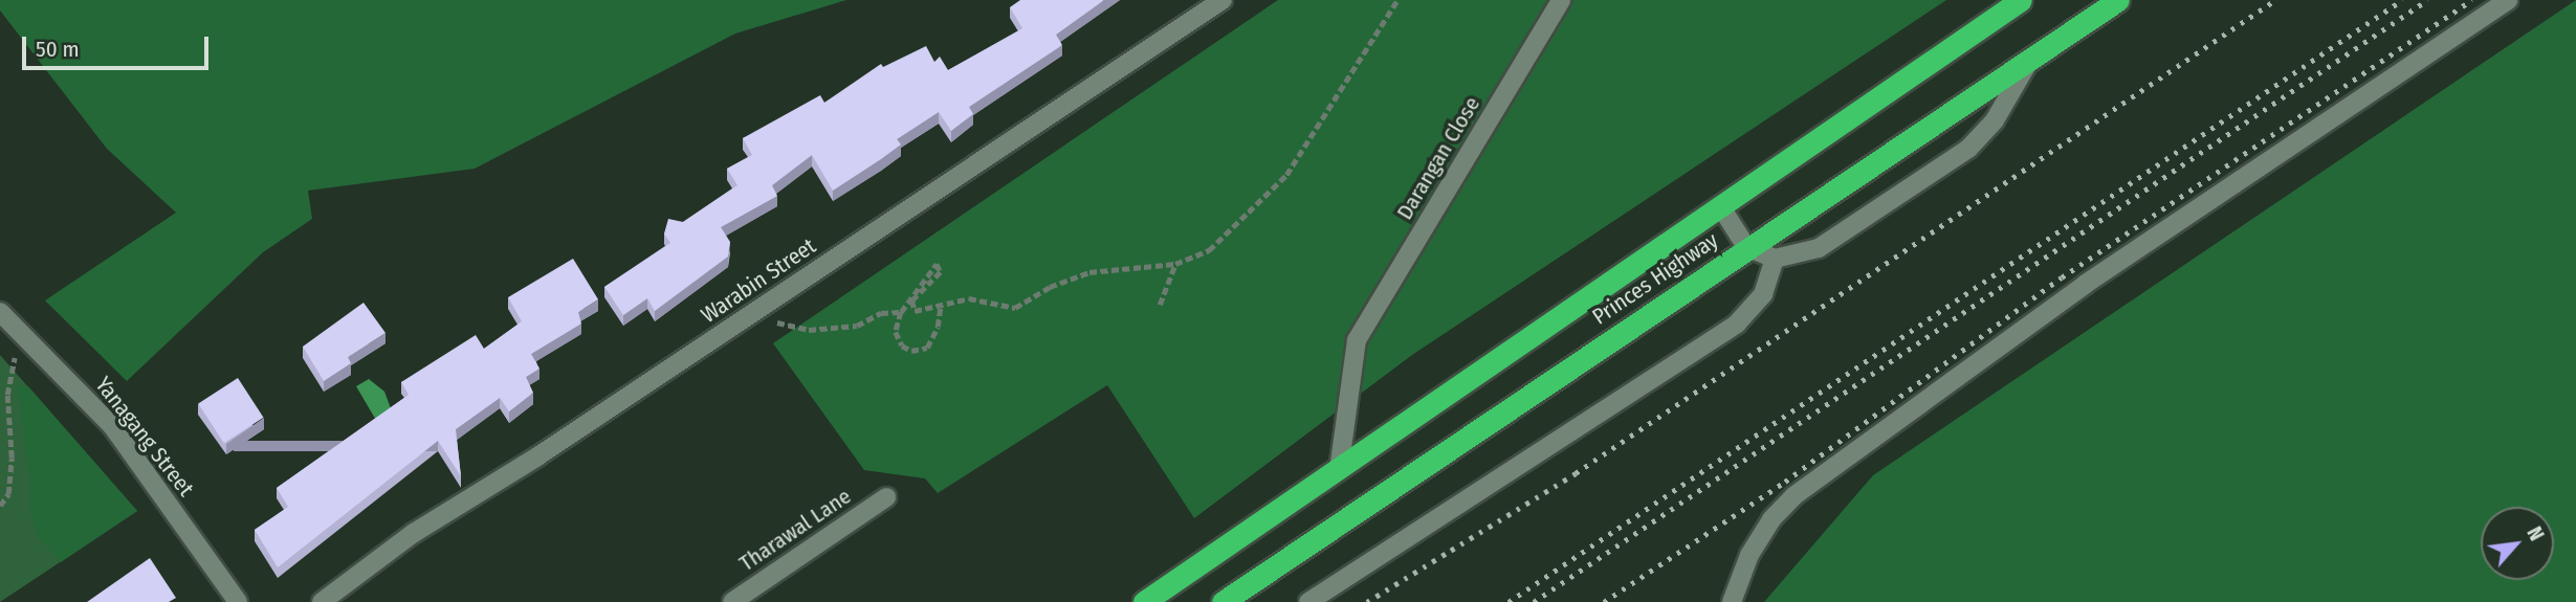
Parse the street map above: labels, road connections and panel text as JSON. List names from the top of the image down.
{
  "streets": {
    "highway": ["Princes Highway"],
    "street": [
      "Darangan Close",
      "Warabin Street",
      "Yanagang Street",
      "Tharawal Lane"
    ]
  },
  "crossings": [
    ["Darangan Close", "Princes Highway"]
  ],
  "scale_bar": "50 m",
  "north": "top right"
}
